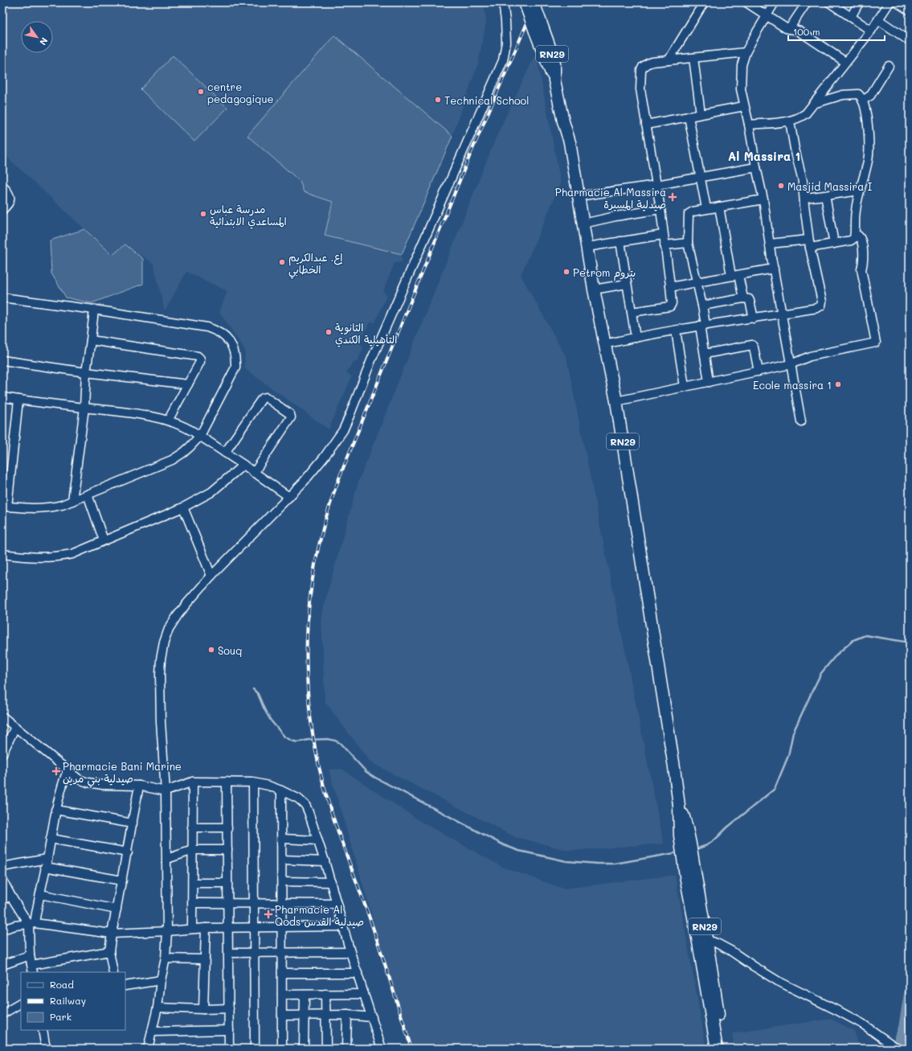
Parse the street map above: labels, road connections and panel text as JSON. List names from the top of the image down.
{
  "streets": {
    "highway": ["RN29"]
  },
  "districts": ["Al Massira 1"],
  "places": {
    "other": [
      "centre pedagogique",
      "Technical School",
      "Masjid Massira I",
      "مدرسة عباس المساعدي الابتدائية",
      "إع. عبدالكريم الخطابي",
      "Petrom بتروم",
      "الثانوية التأهيلية الكندي",
      "Ecole massira 1",
      "Souq"
    ],
    "health": ["Pharmacie Al Massira صيدلية المسيرة", "Pharmacie Bani Marine صيدلية بني مرين", "Pharmacie Al Qods صيدلية القدس"]
  },
  "legend": ["Road", "Railway", "Park"],
  "scale_bar": "100 m",
  "north": "bottom right"
}
